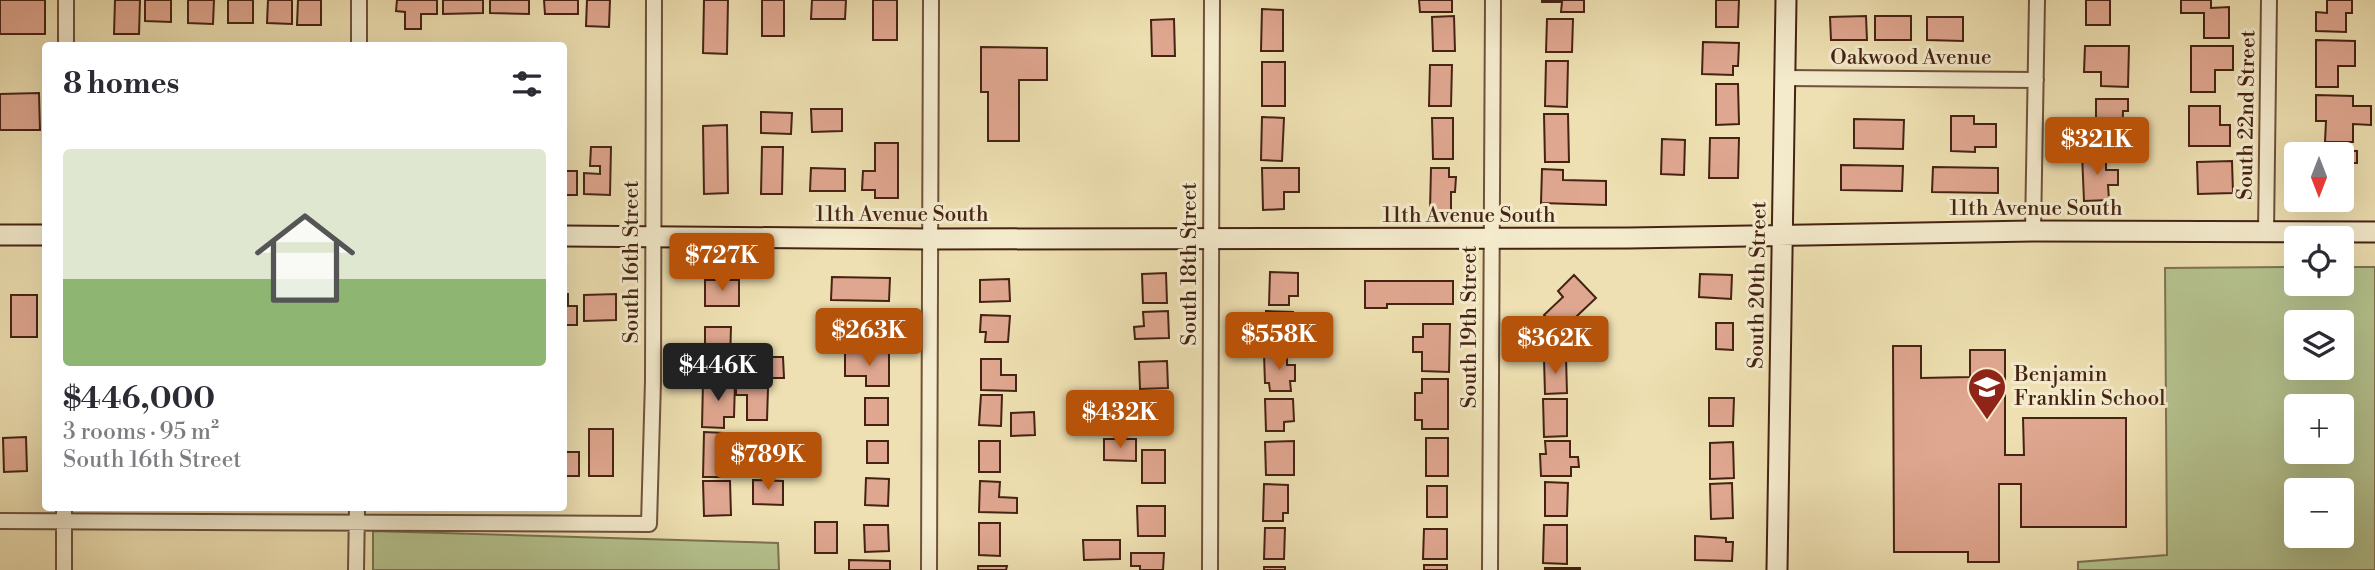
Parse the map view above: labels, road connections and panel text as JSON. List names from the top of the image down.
{
  "streets": {
    "street": [
      "Oakwood Avenue",
      "South 22nd Street",
      "11th Avenue South",
      "South 16th Street",
      "South 18th Street",
      "South 20th Street",
      "South 19th Street"
    ]
  },
  "crossings": [
    ["Oakwood Avenue", "South 20th Street"],
    ["South 22nd Street", "11th Avenue South"],
    ["11th Avenue South", "South 16th Street"],
    ["11th Avenue South", "South 18th Street"],
    ["11th Avenue South", "South 20th Street"],
    ["11th Avenue South", "South 19th Street"]
  ],
  "places": {
    "school or university": ["Benjamin Franklin School"]
  },
  "north": "bottom",
  "page": {
    "heading": "8 homes",
    "price": [
      "$321K",
      "$727K",
      "$263K",
      "$558K",
      "$362K",
      "$446K",
      "$432K",
      "$789K"
    ],
    "list": [
      {
        "name": "$446,000",
        "note": "3 rooms · 95 m² · South 16th Street"
      }
    ],
    "map_buttons": ["+", "−"]
  }
}
